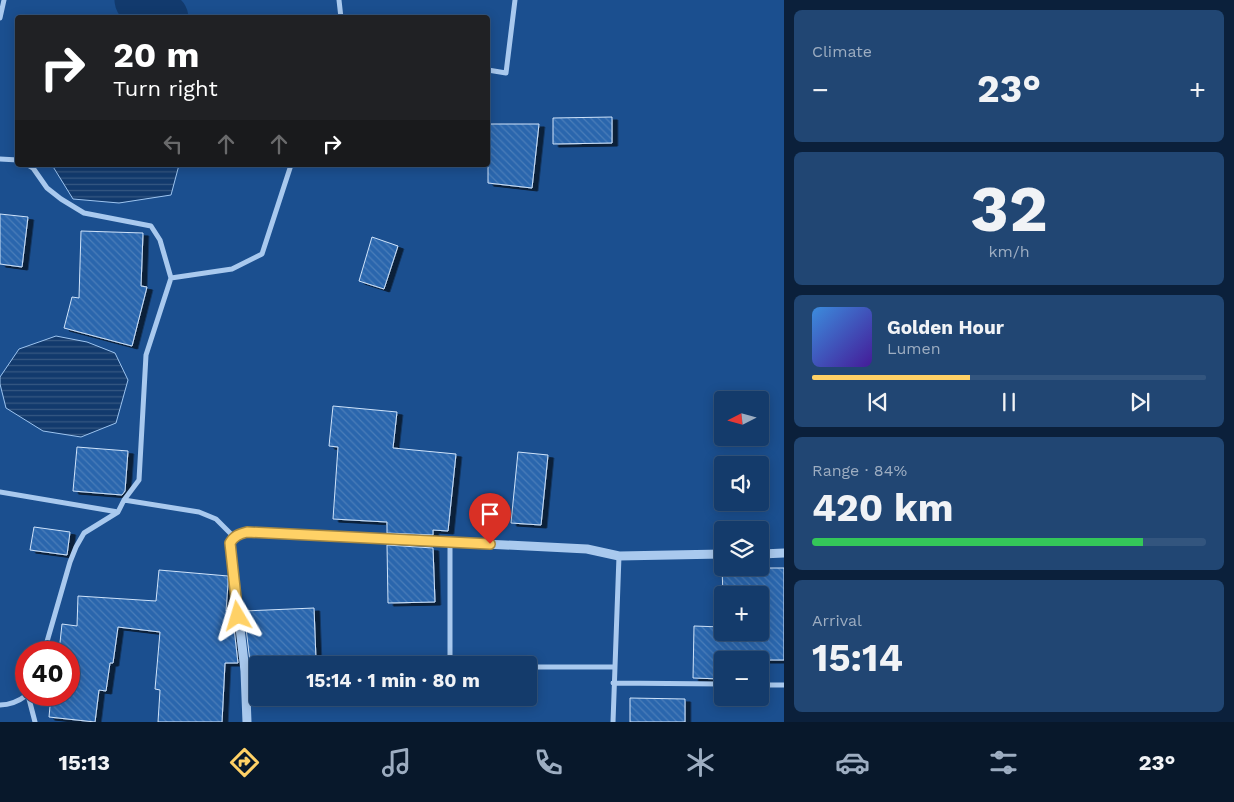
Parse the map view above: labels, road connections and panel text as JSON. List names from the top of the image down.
{
  "north": "left",
  "page": {
    "tile": [
      "Climate",
      ["32", "km/h"],
      ["Range · 84%", "420 km"],
      ["Arrival", "15:14"]
    ],
    "turn": ["20 m", "Turn right"],
    "heat": ["−", "23°", "+"],
    "song": ["Golden Hour", "Lumen"],
    "map_buttons": ["+", "−"],
    "limit": "40",
    "trip": "15:14 · 1 min · 80 m",
    "tabs": ["15:13", "23°"]
  }
}
